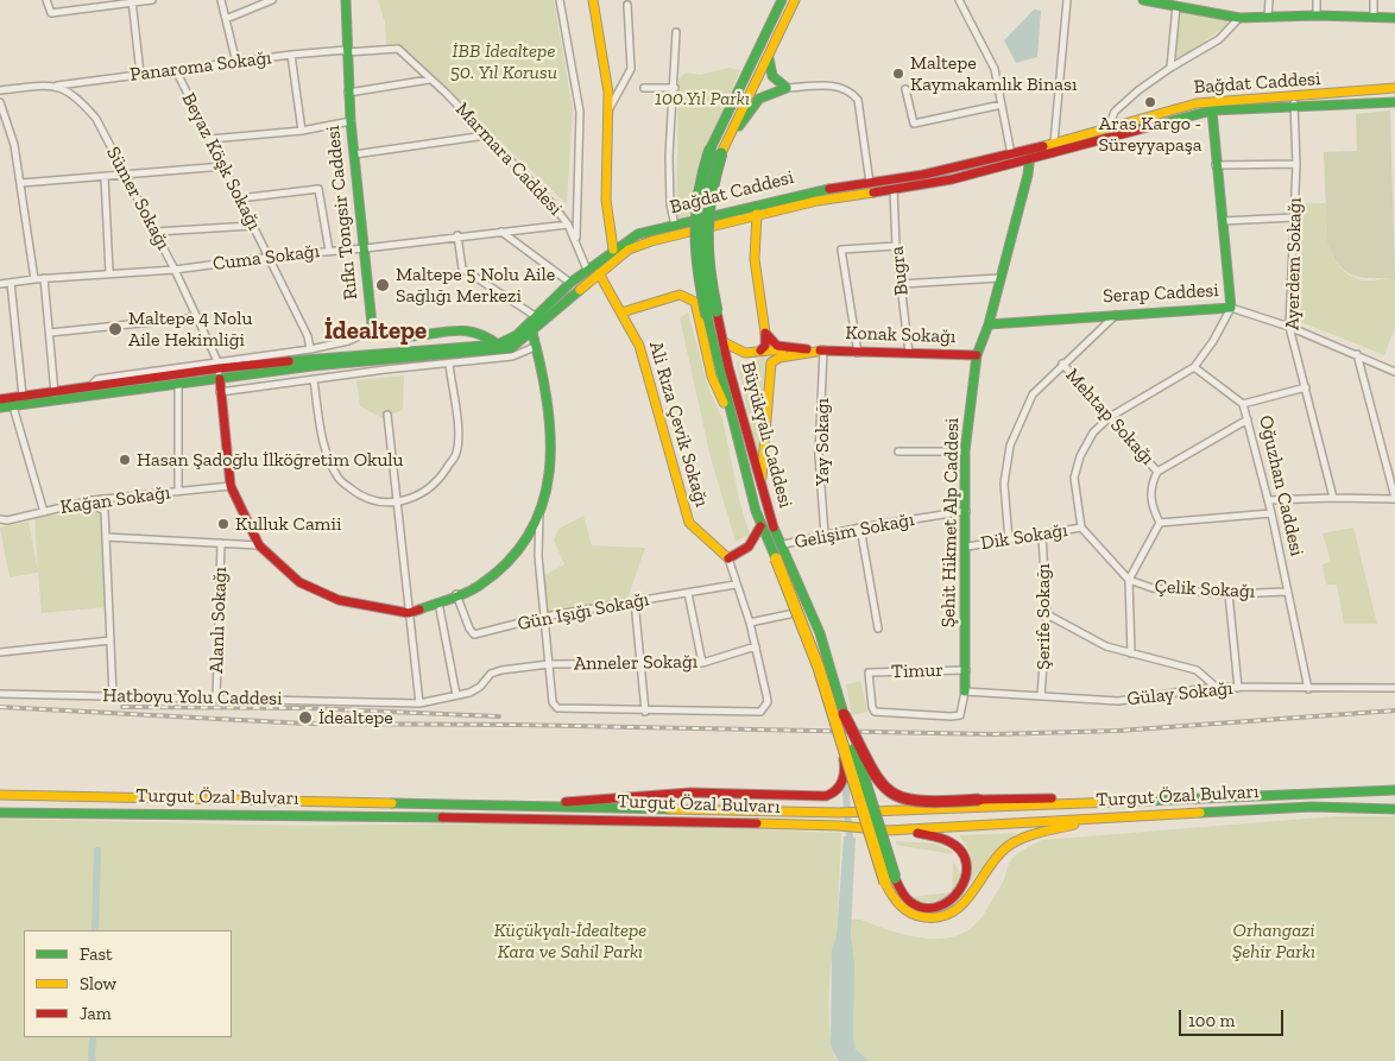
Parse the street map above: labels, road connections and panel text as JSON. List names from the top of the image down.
{
  "streets": {
    "main road": [
      "Bağdat Caddesi",
      "Rıfkı Tongsir Caddesi",
      "Serap Caddesi",
      "Konak Sokağı",
      "Ali Rıza Çevik Sokağı",
      "Büyükyalı Caddesi",
      "Şehit Hikmet Alp Caddesi",
      "Turgut Özal Bulvarı"
    ],
    "street": [
      "Panaroma Sokağı",
      "Marmara Caddesi",
      "Beyaz Köşk Sokağı",
      "Sümer Sokağı",
      "Cuma Sokağı",
      "Ayerdem Sokağı",
      "Bugra",
      "Mehtap Sokağı",
      "Yay Sokağı",
      "Oğuzhan Caddesi",
      "Kağan Sokağı",
      "Gelişim Sokağı",
      "Dik Sokağı",
      "Çelik Sokağı",
      "Gün Işığı Sokağı",
      "Şerife Sokağı",
      "Alanlı Sokağı",
      "Anneler Sokağı",
      "Timur",
      "Gülay Sokağı",
      "Hatboyu Yolu Caddesi"
    ]
  },
  "crossings": [
    ["Panaroma Sokağı", "Marmara Caddesi"],
    ["Panaroma Sokağı", "Beyaz Köşk Sokağı"],
    ["Panaroma Sokağı", "Sümer Sokağı"],
    ["Panaroma Sokağı", "Rıfkı Tongsir Caddesi"],
    ["Bağdat Caddesi", "Marmara Caddesi"],
    ["Bağdat Caddesi", "Sümer Sokağı"],
    ["Bağdat Caddesi", "Rıfkı Tongsir Caddesi"],
    ["Bağdat Caddesi", "Ayerdem Sokağı"],
    ["Bağdat Caddesi", "Bugra"],
    ["Bağdat Caddesi", "Ali Rıza Çevik Sokağı"],
    ["Bağdat Caddesi", "Şehit Hikmet Alp Caddesi"],
    ["Marmara Caddesi", "Rıfkı Tongsir Caddesi"],
    ["Marmara Caddesi", "Cuma Sokağı"],
    ["Beyaz Köşk Sokağı", "Cuma Sokağı"],
    ["Sümer Sokağı", "Cuma Sokağı"],
    ["Rıfkı Tongsir Caddesi", "Cuma Sokağı"],
    ["Ayerdem Sokağı", "Serap Caddesi"],
    ["Bugra", "Konak Sokağı"],
    ["Serap Caddesi", "Şehit Hikmet Alp Caddesi"],
    ["Konak Sokağı", "Yay Sokağı"],
    ["Konak Sokağı", "Şehit Hikmet Alp Caddesi"],
    ["Mehtap Sokağı", "Çelik Sokağı"],
    ["Büyükyalı Caddesi", "Gelişim Sokağı"],
    ["Yay Sokağı", "Gelişim Sokağı"],
    ["Oğuzhan Caddesi", "Çelik Sokağı"],
    ["Oğuzhan Caddesi", "Gülay Sokağı"],
    ["Şehit Hikmet Alp Caddesi", "Gelişim Sokağı"],
    ["Şehit Hikmet Alp Caddesi", "Dik Sokağı"],
    ["Şehit Hikmet Alp Caddesi", "Timur"],
    ["Şehit Hikmet Alp Caddesi", "Gülay Sokağı"],
    ["Dik Sokağı", "Çelik Sokağı"],
    ["Dik Sokağı", "Şerife Sokağı"],
    ["Şerife Sokağı", "Gülay Sokağı"],
    ["Alanlı Sokağı", "Hatboyu Yolu Caddesi"],
    ["Anneler Sokağı", "Hatboyu Yolu Caddesi"]
  ],
  "districts": ["İdealtepe"],
  "parks": [
    "İBB İdealtepe 50. Yıl Korusu",
    "100.Yıl Parkı",
    "Küçükyalı-İdealtepe Kara ve Sahil Parkı",
    "Orhangazi Şehir Parkı"
  ],
  "places": [
    "Maltepe Kaymakamlık Binası",
    "Aras Kargo - Süreyyapaşa",
    "Maltepe 5 Nolu Aile Sağlığı Merkezi",
    "Maltepe 4 Nolu Aile Hekimliği",
    "Hasan Şadoğlu İlköğretim Okulu",
    "Kulluk Camii",
    "İdealtepe"
  ],
  "legend": ["Fast", "Slow", "Jam"],
  "scale_bar": "100 m"
}
